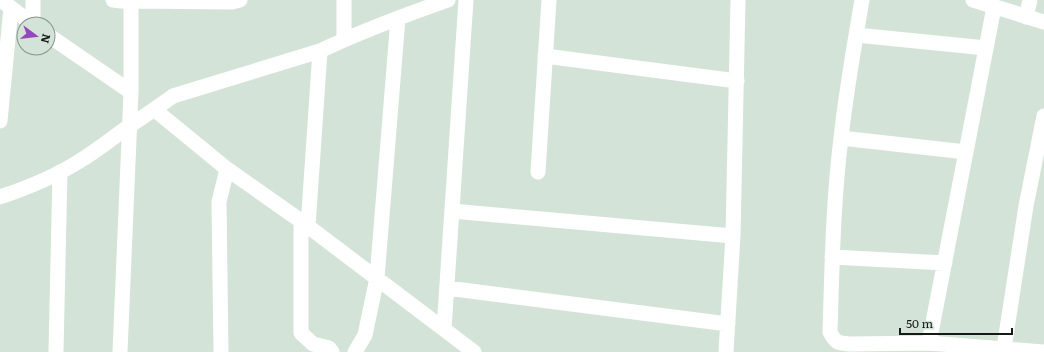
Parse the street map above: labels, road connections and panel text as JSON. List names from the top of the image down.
{
  "scale_bar": "50 m",
  "north": "right"
}
